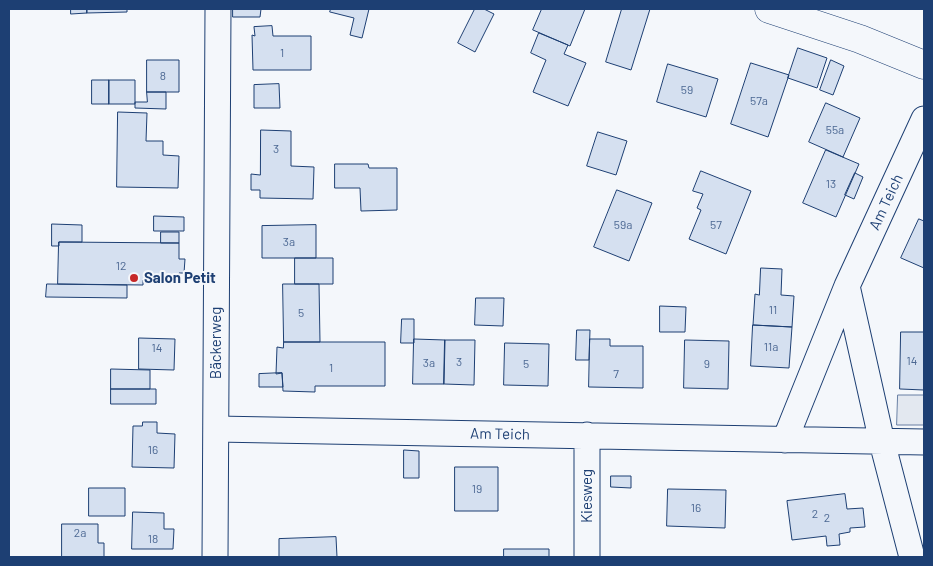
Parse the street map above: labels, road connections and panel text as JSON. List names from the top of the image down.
{
  "streets": {
    "street": ["Am Teich", "Bäckerweg", "Kiesweg"]
  },
  "crossings": [
    ["Am Teich", "Bäckerweg"],
    ["Am Teich", "Kiesweg"]
  ],
  "places": ["Salon Petit"],
  "house_numbers": [
    "1",
    "8",
    "59",
    "57a",
    "55a",
    "3",
    "13",
    "59a",
    "57",
    "3a",
    "12",
    "11",
    "5",
    "11a",
    "14",
    "14",
    "3",
    "3a",
    "5",
    "9",
    "1",
    "7",
    "16",
    "19",
    "16",
    "2",
    "2",
    "2a",
    "18"
  ]
}
